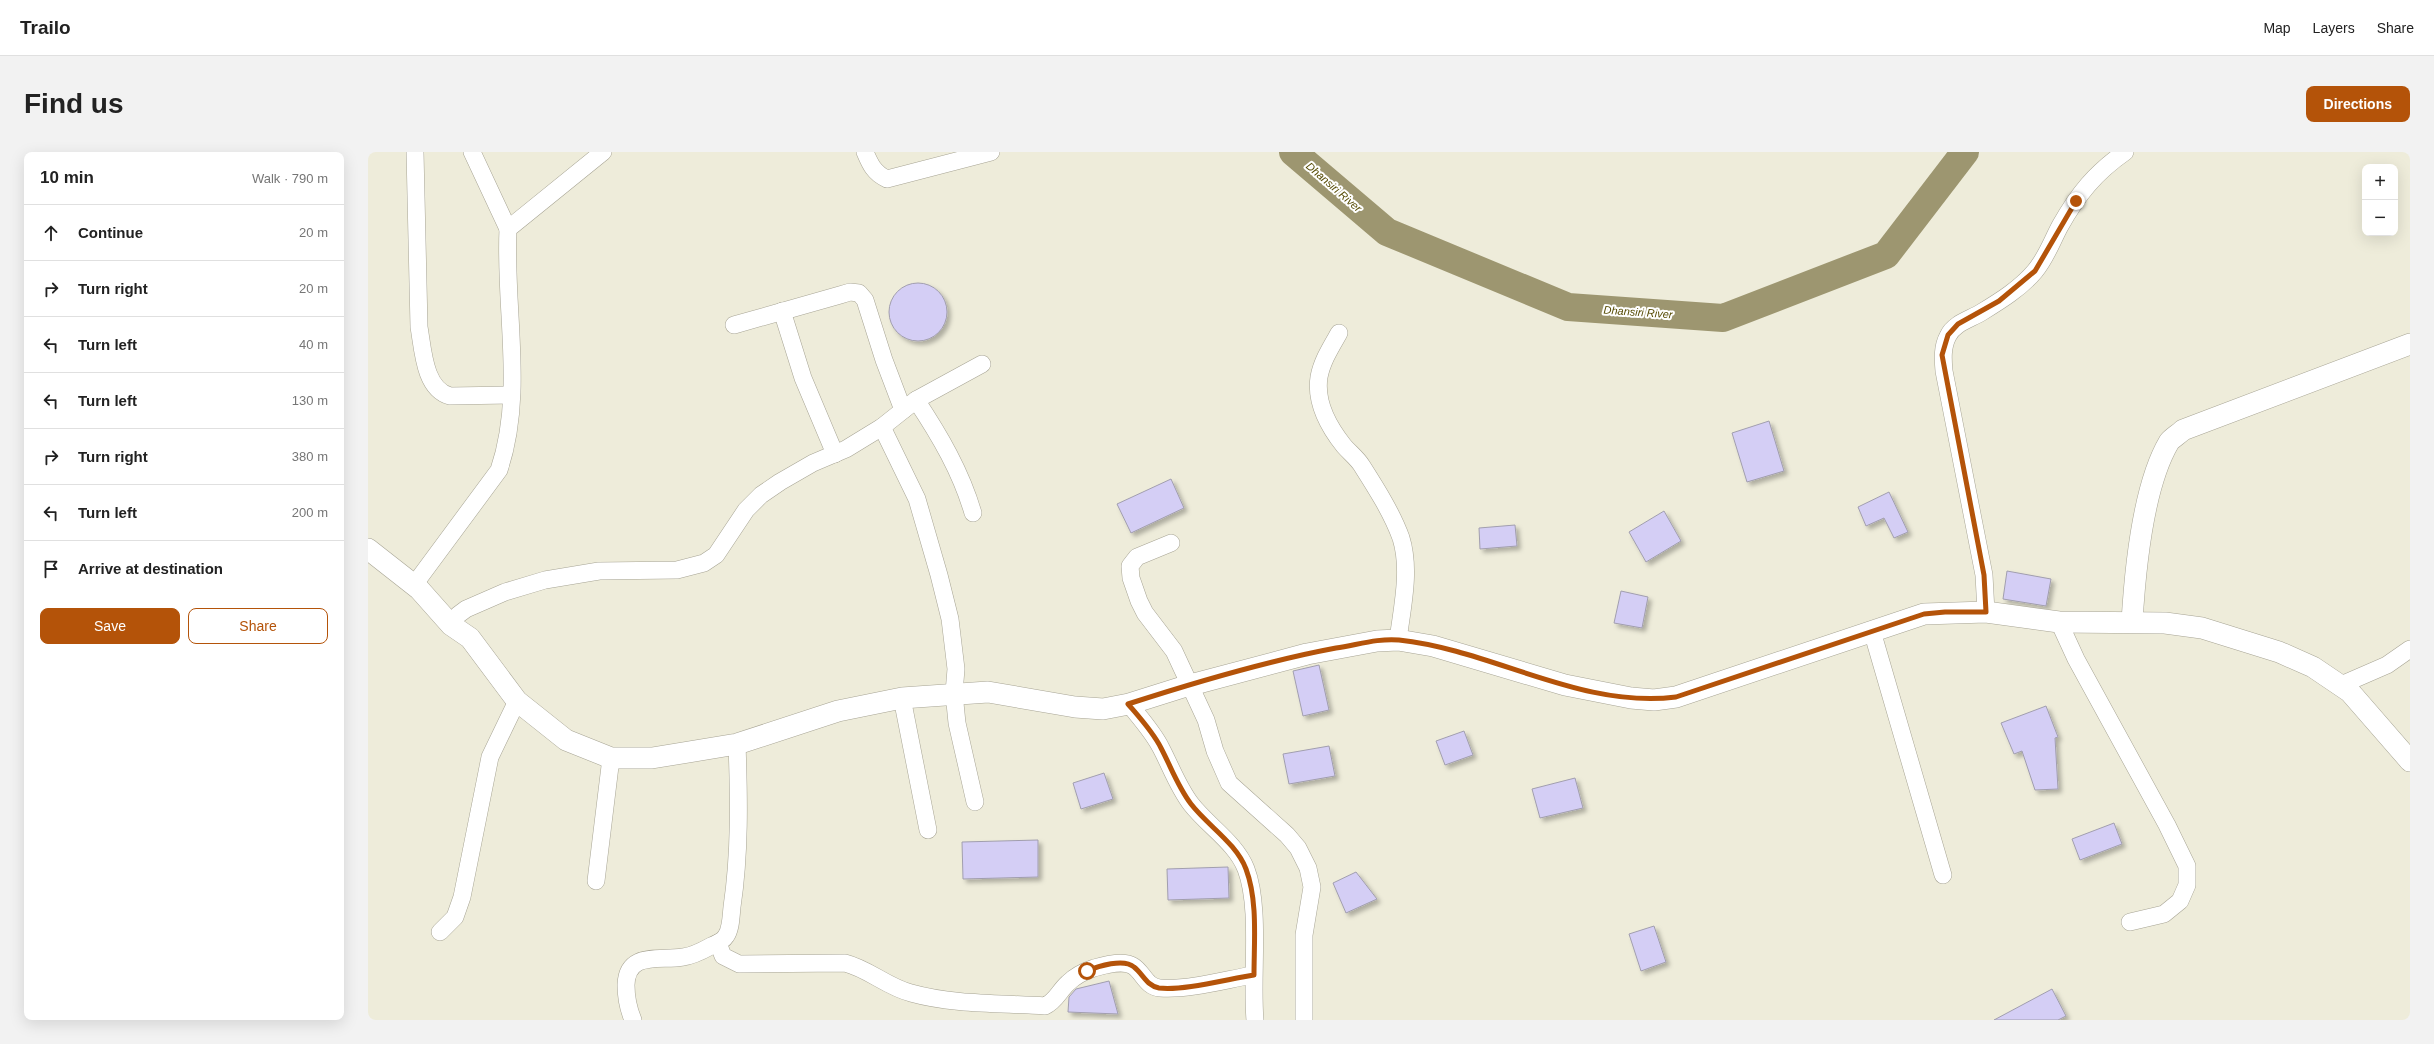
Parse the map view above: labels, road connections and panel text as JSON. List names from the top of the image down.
{
  "water": ["Dhansiri River"],
  "page": {
    "header": "Trailo",
    "nav": ["Map", "Layers", "Share"],
    "buttons": [
      "Directions",
      ["Save", "Share"]
    ],
    "title": "Find us",
    "heading": ["10 min", "Walk · 790 m"],
    "map_buttons": ["+", "−"],
    "list": [
      ["Continue", "20 m"],
      ["Turn right", "20 m"],
      ["Turn left", "40 m"],
      ["Turn left", "130 m"],
      ["Turn right", "380 m"],
      ["Turn left", "200 m"],
      "Arrive at destination"
    ]
  }
}
